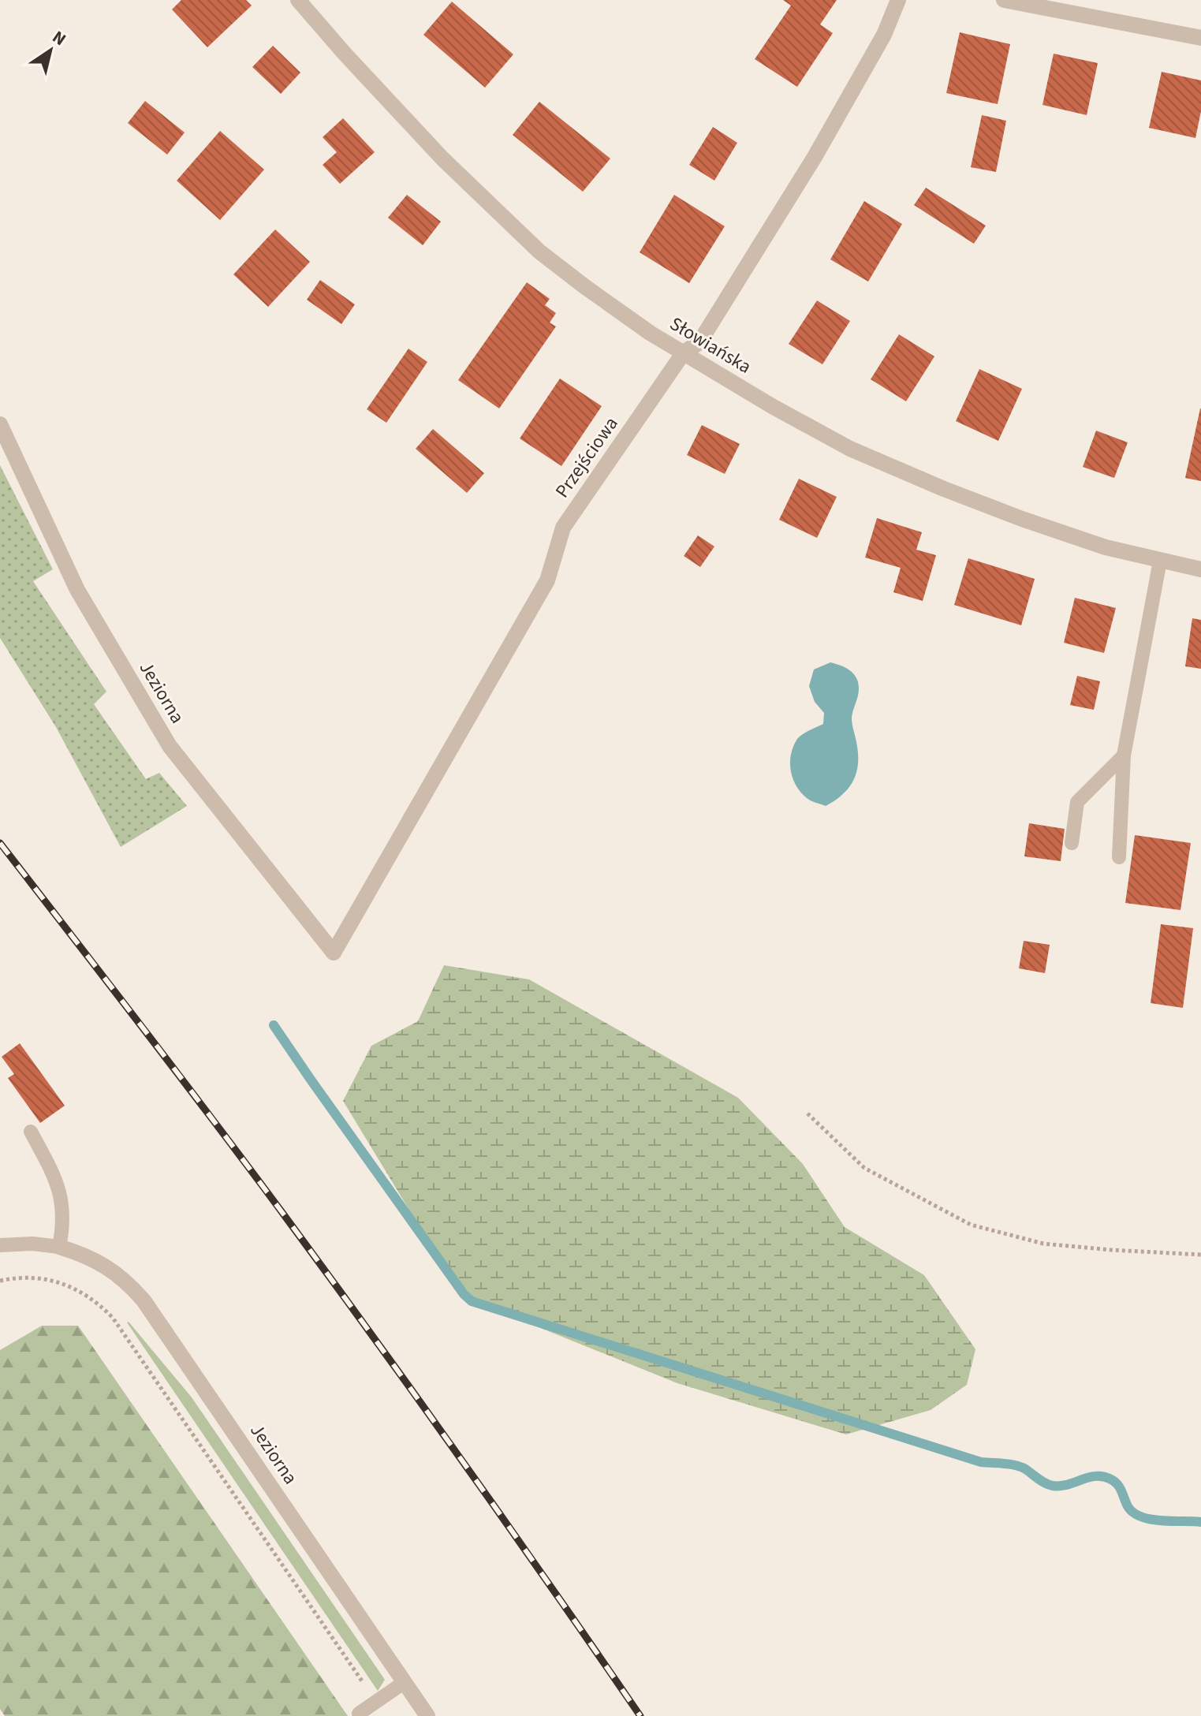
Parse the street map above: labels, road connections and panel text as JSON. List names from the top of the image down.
{
  "streets": {
    "street": ["Słowiańska", "Przejściowa", "Jeziorna"]
  },
  "crossings": [
    ["Słowiańska", "Przejściowa"],
    ["Przejściowa", "Jeziorna"]
  ],
  "north": "top right"
}
